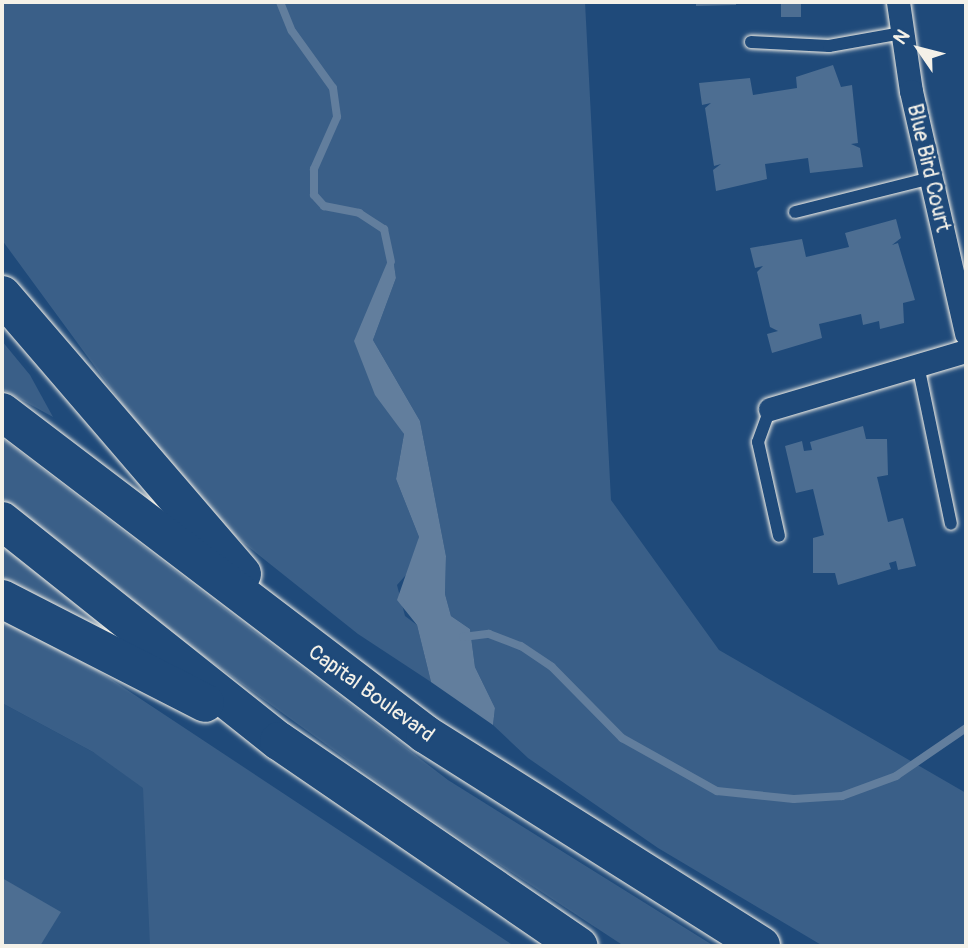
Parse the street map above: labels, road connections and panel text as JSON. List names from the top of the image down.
{
  "streets": {
    "highway": ["Capital Boulevard"],
    "street": ["Blue Bird Court"]
  },
  "north": "top left"
}
